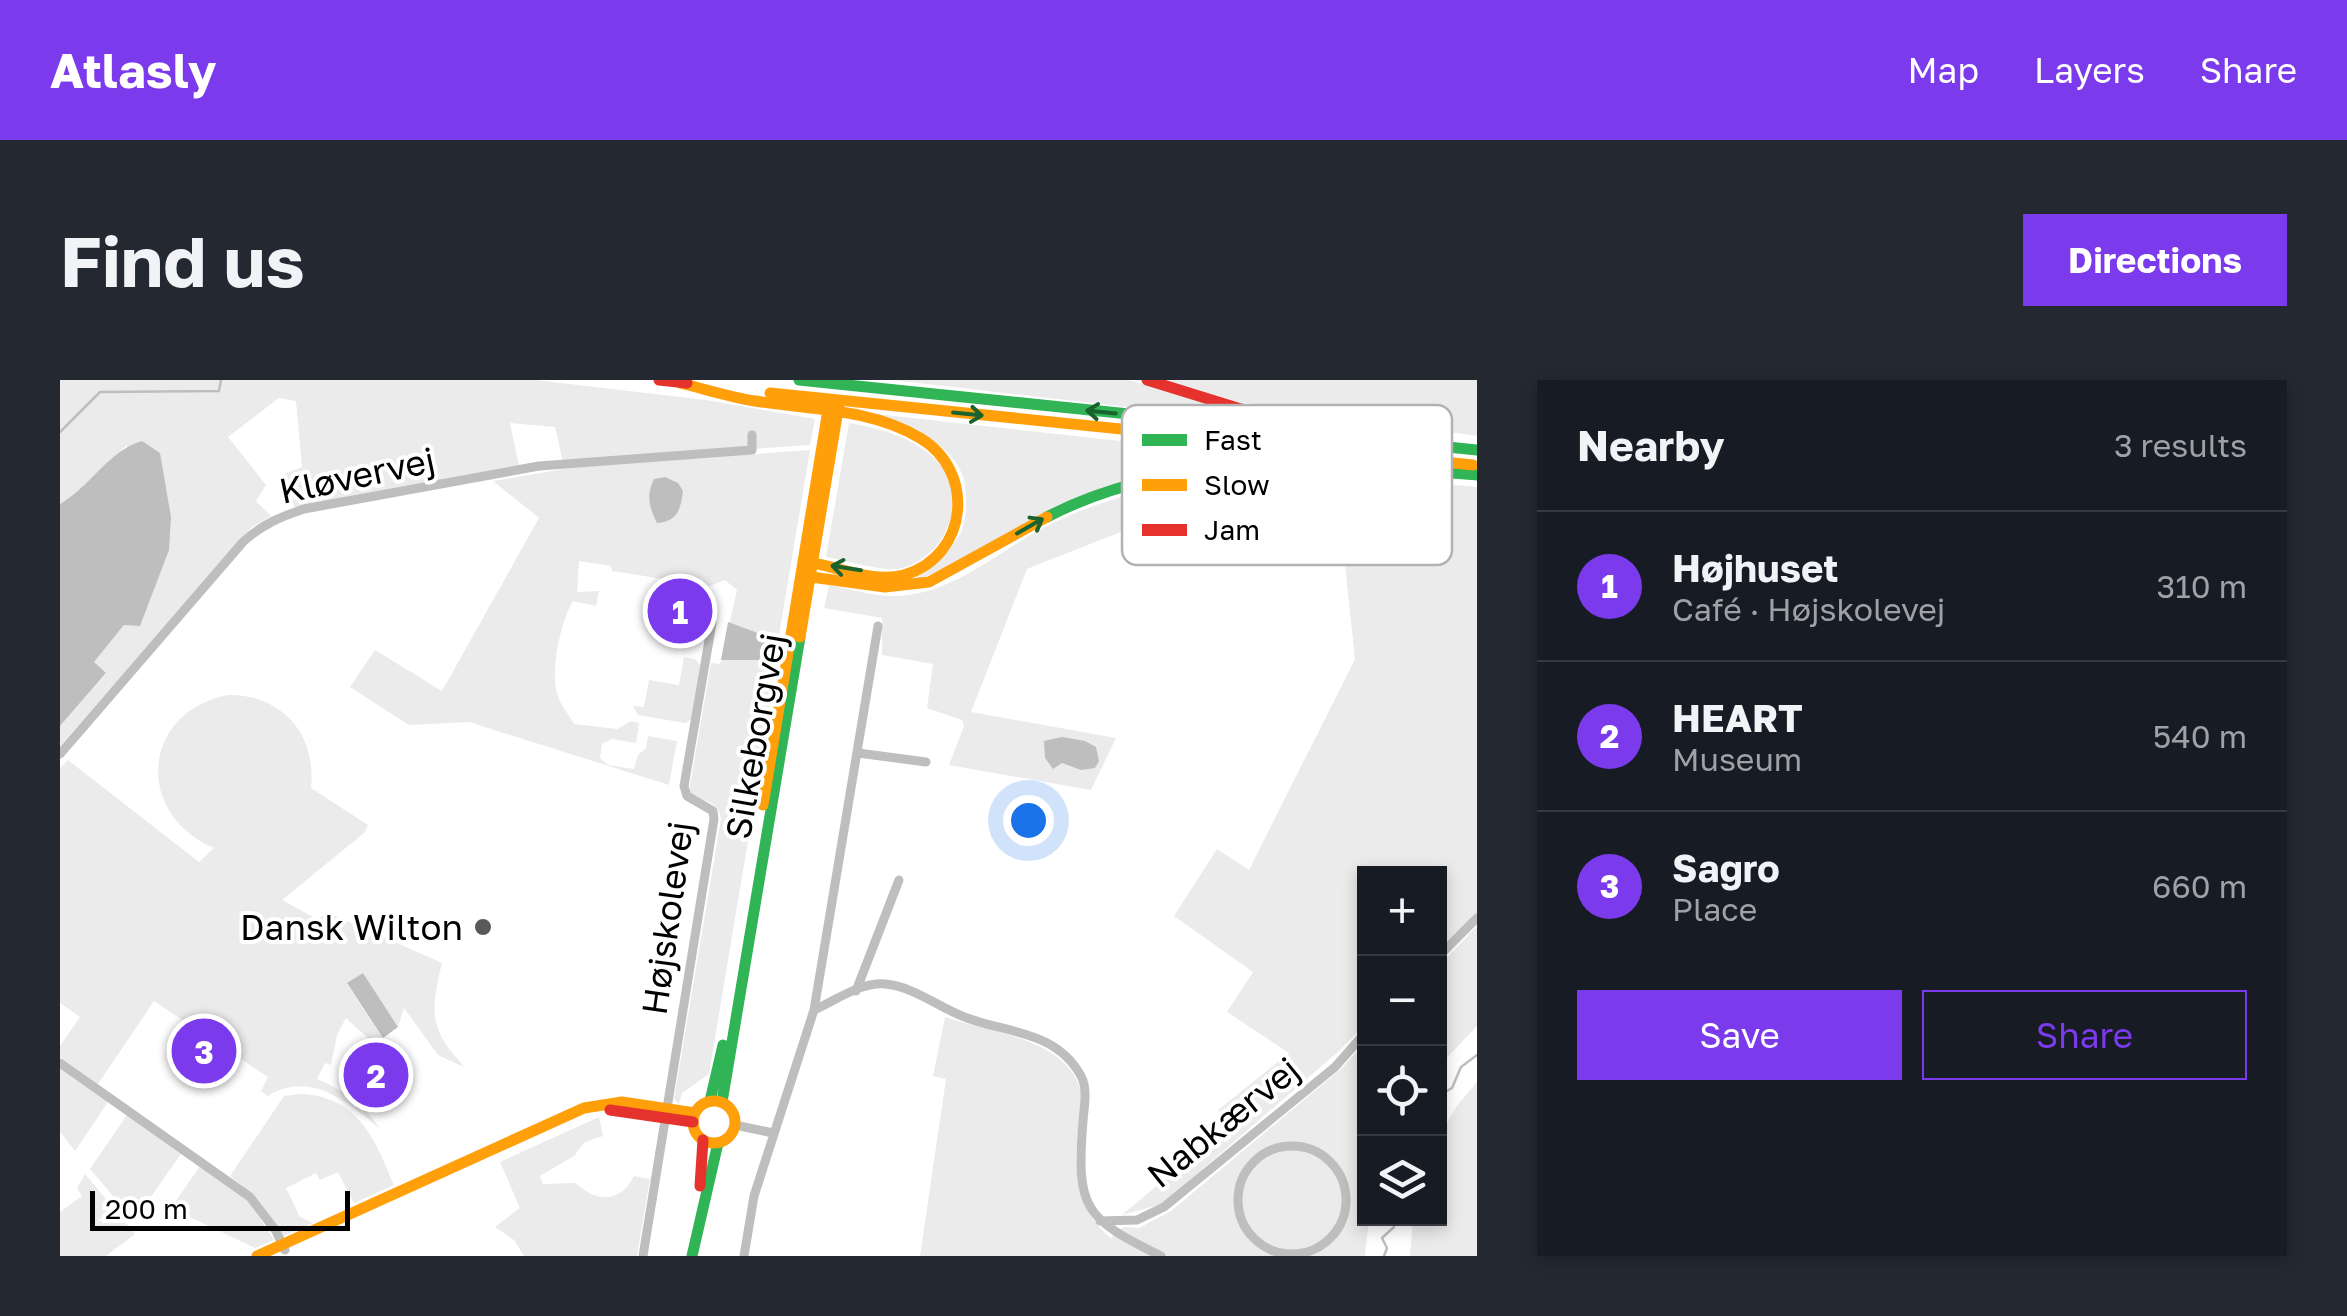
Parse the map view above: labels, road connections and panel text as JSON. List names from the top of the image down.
{
  "streets": {
    "main road": ["Silkeborgvej"],
    "street": ["Kløvervej", "Højskolevej", "Nabkærvej"]
  },
  "places": ["Dansk Wilton"],
  "legend": ["Fast", "Slow", "Jam"],
  "scale_bar": "200 m",
  "page": {
    "header": "Atlasly",
    "nav": ["Map", "Layers", "Share"],
    "buttons": [
      "Directions",
      ["Save", "Share"]
    ],
    "title": "Find us",
    "heading": ["Nearby", "3 results"],
    "list": [
      {
        "mark": "1",
        "name": "Højhuset",
        "note": "Café · Højskolevej",
        "value": "310 m"
      },
      {
        "mark": "2",
        "name": "HEART",
        "note": "Museum",
        "value": "540 m"
      },
      {
        "mark": "3",
        "name": "Sagro",
        "note": "Place",
        "value": "660 m"
      }
    ],
    "pins": ["1", "3", "2"],
    "map_buttons": ["+", "−"],
    "scale": "200 m"
  }
}
